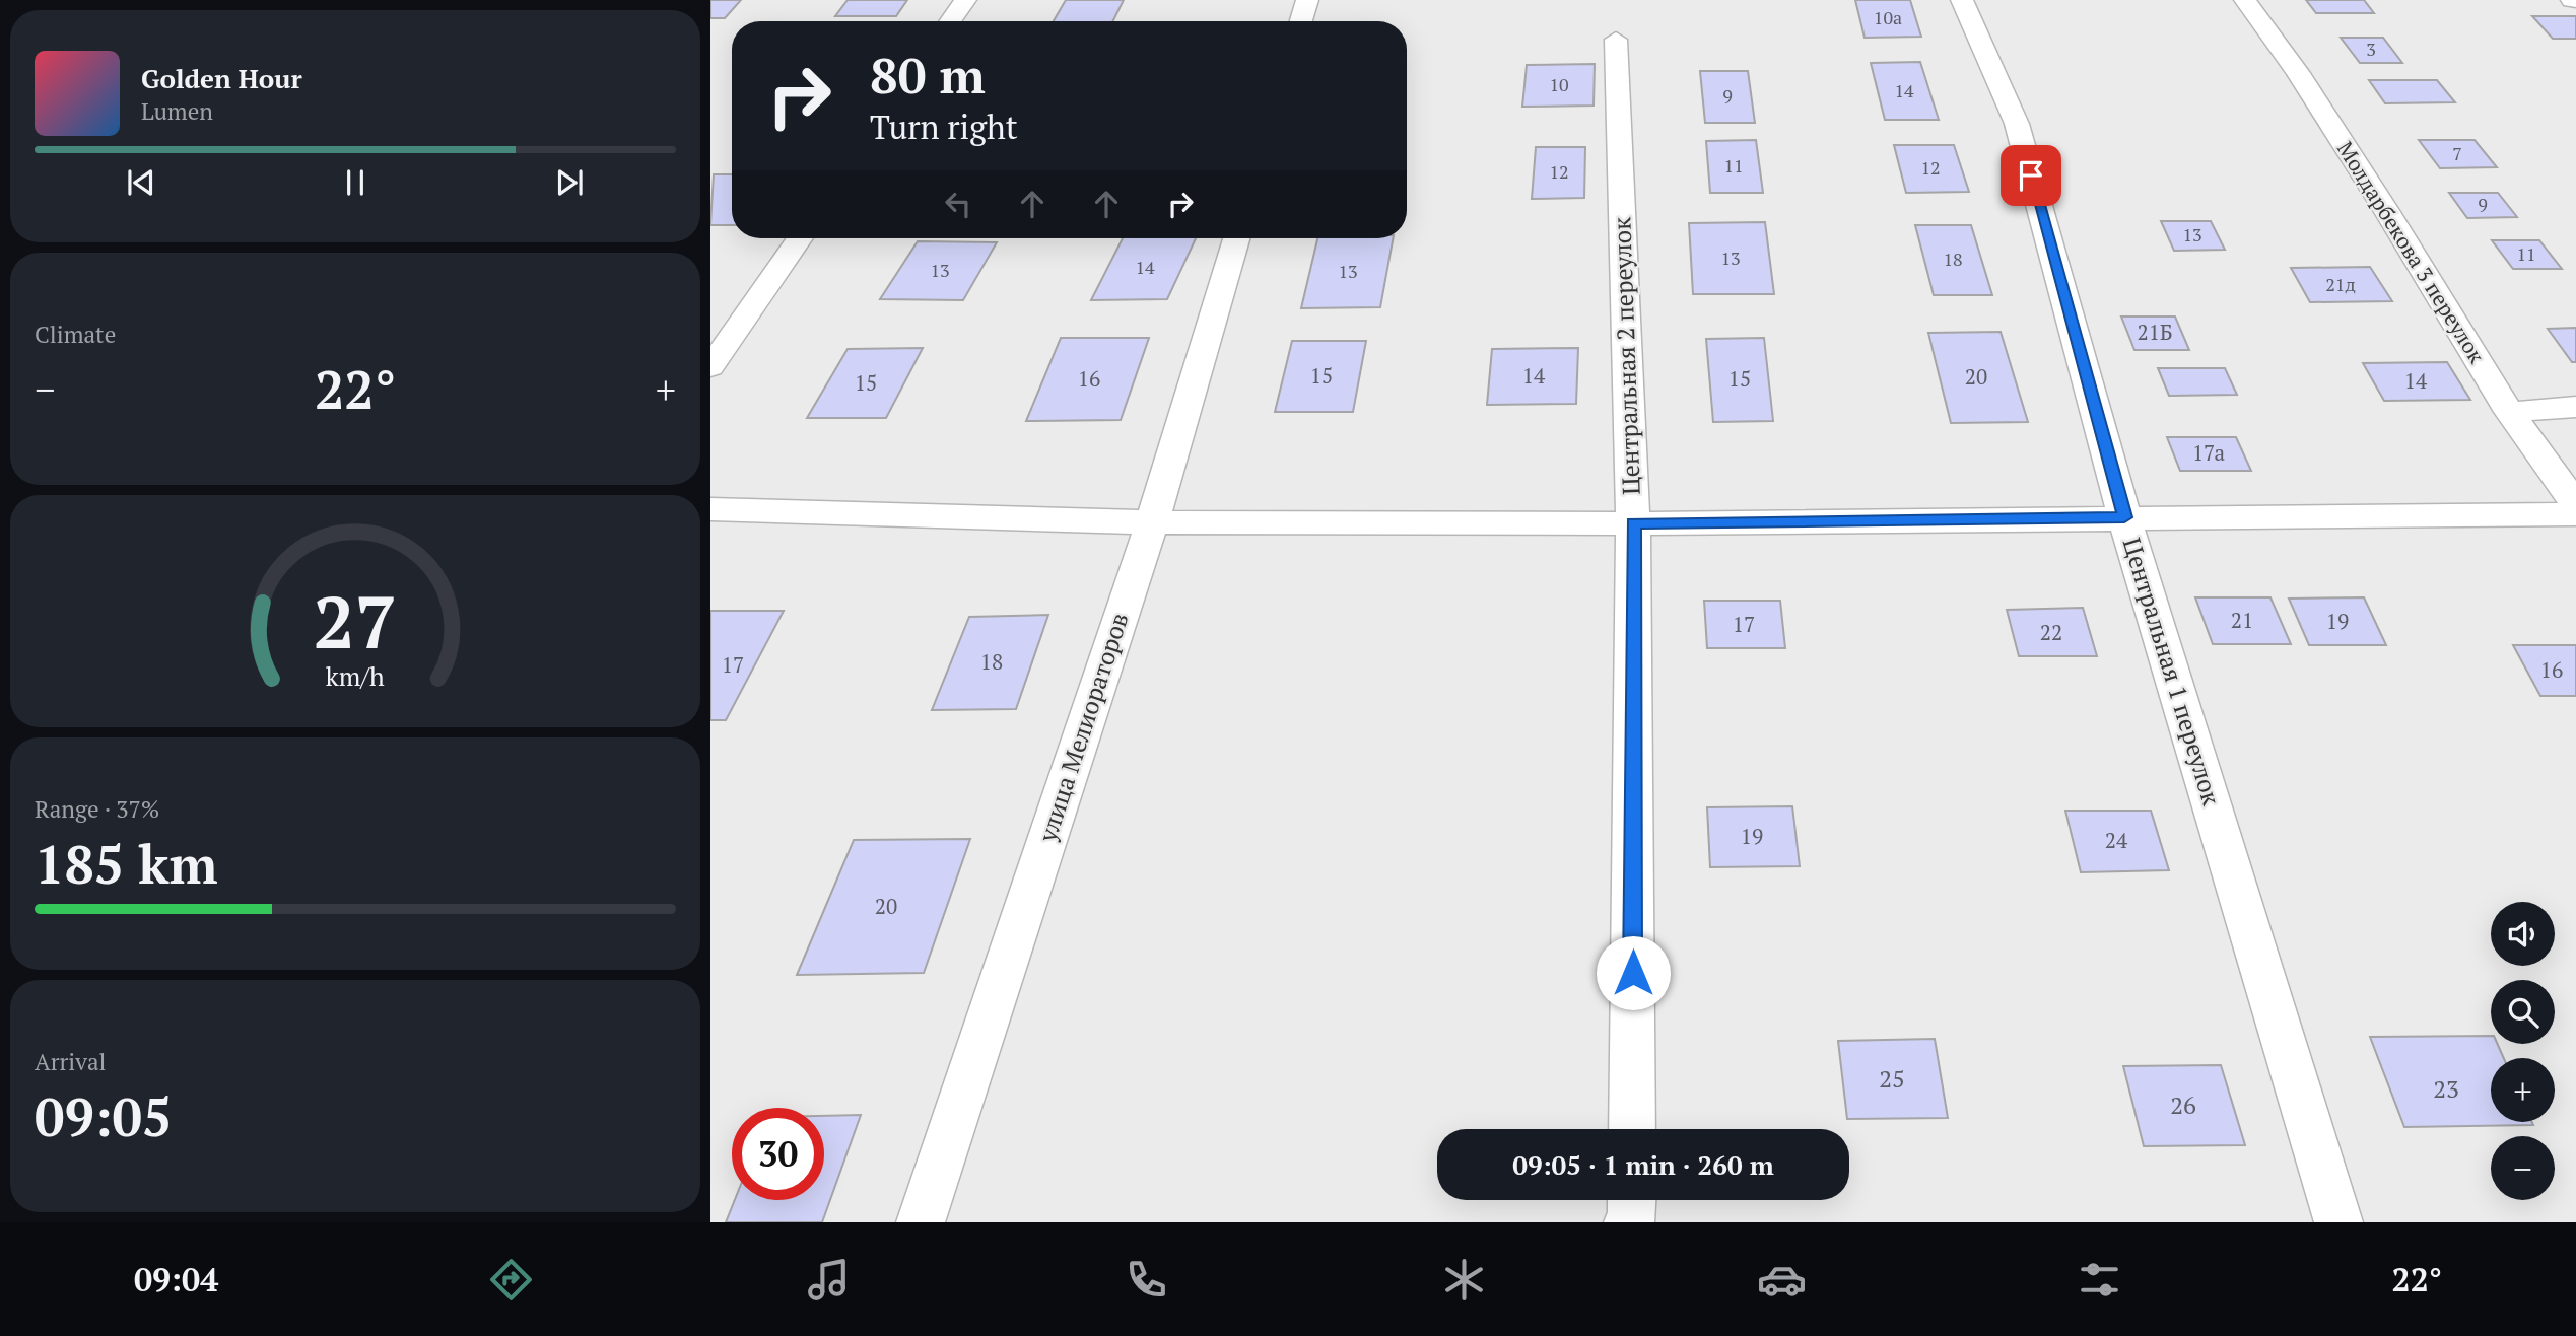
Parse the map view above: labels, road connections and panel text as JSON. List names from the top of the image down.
{
  "streets": {
    "street": [
      "Молдарбекова 3 переулок",
      "Центральная 2 переулок",
      "Центральная 1 переулок",
      "улица Мелиораторов"
    ]
  },
  "house_numbers": [
    "10а",
    "3",
    "10",
    "14",
    "9",
    "7",
    "11",
    "12",
    "12",
    "9",
    "13",
    "11",
    "13",
    "18",
    "14",
    "13",
    "13",
    "21д",
    "21Б",
    "15",
    "14",
    "20",
    "16",
    "15",
    "14",
    "15",
    "17а",
    "21",
    "19",
    "17",
    "22",
    "18",
    "17",
    "16",
    "19",
    "24",
    "20",
    "25",
    "23",
    "26"
  ],
  "page": {
    "turn": ["80 m", "Turn right"],
    "song": ["Golden Hour", "Lumen"],
    "tile": [
      "Climate",
      ["Range · 37%", "185 km"],
      ["Arrival", "09:05"]
    ],
    "heat": ["−", "22°", "+"],
    "map_buttons": ["+", "−"],
    "limit": "30",
    "trip": "09:05 · 1 min · 260 m",
    "tabs": ["09:04", "22°"],
    "gauge": ["27", "km/h"]
  }
}
